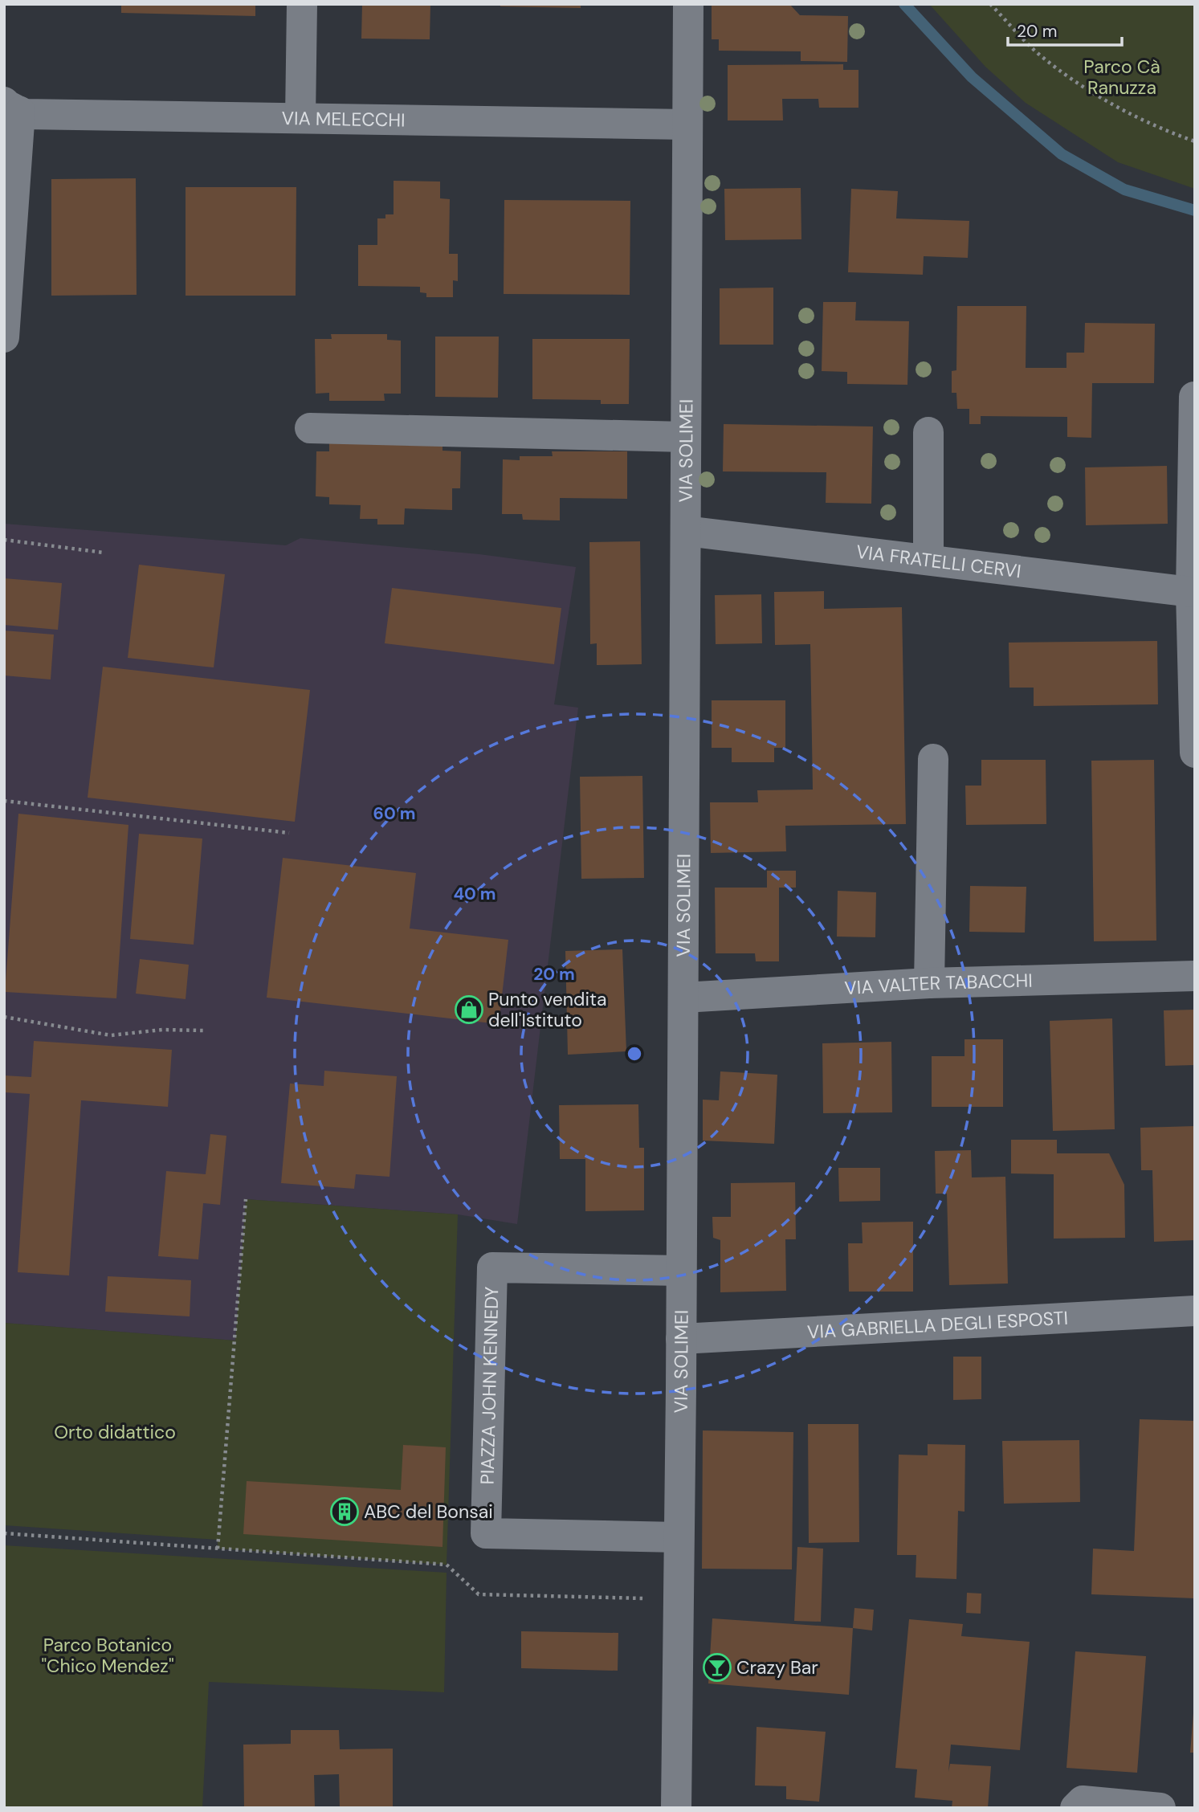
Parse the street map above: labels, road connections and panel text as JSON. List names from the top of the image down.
{
  "streets": {
    "street": [
      "VIA MELECCHI",
      "VIA SOLIMEI",
      "VIA FRATELLI CERVI",
      "VIA VALTER TABACCHI",
      "VIA GABRIELLA DEGLI ESPOSTI",
      "PIAZZA JOHN KENNEDY"
    ]
  },
  "crossings": [
    ["VIA MELECCHI", "VIA SOLIMEI"],
    ["VIA SOLIMEI", "VIA FRATELLI CERVI"],
    ["VIA SOLIMEI", "VIA VALTER TABACCHI"],
    ["VIA SOLIMEI", "VIA GABRIELLA DEGLI ESPOSTI"],
    ["VIA SOLIMEI", "PIAZZA JOHN KENNEDY"]
  ],
  "parks": ["Parco Cà Ranuzza", "Orto didattico", "Parco Botanico \"Chico Mendez\""],
  "places": {
    "shop": ["Punto vendita dell'Istituto"],
    "building": ["ABC del Bonsai"],
    "bar": ["Crazy Bar"]
  },
  "scale_bar": "20 m",
  "rings": ["60 m", "40 m", "20 m"]
}
